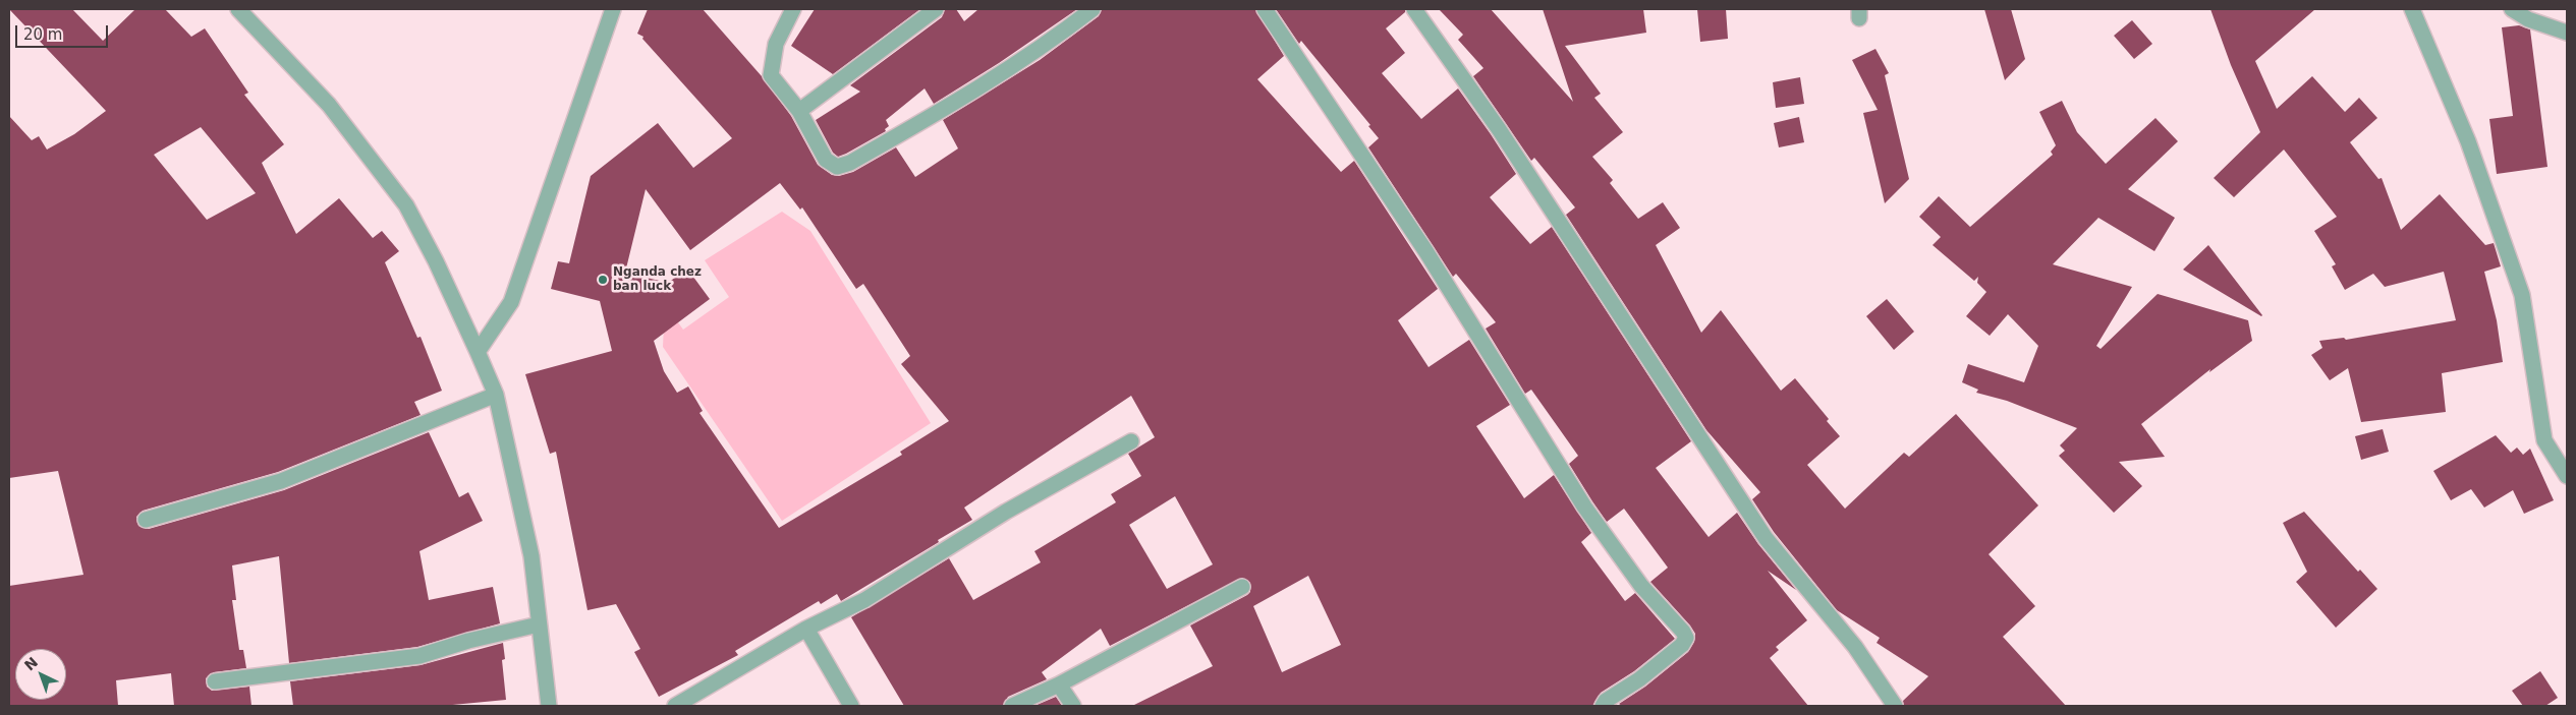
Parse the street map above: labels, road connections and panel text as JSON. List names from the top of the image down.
{
  "places": ["Nganda chez ban luck"],
  "scale_bar": "20 m",
  "north": "top left"
}
